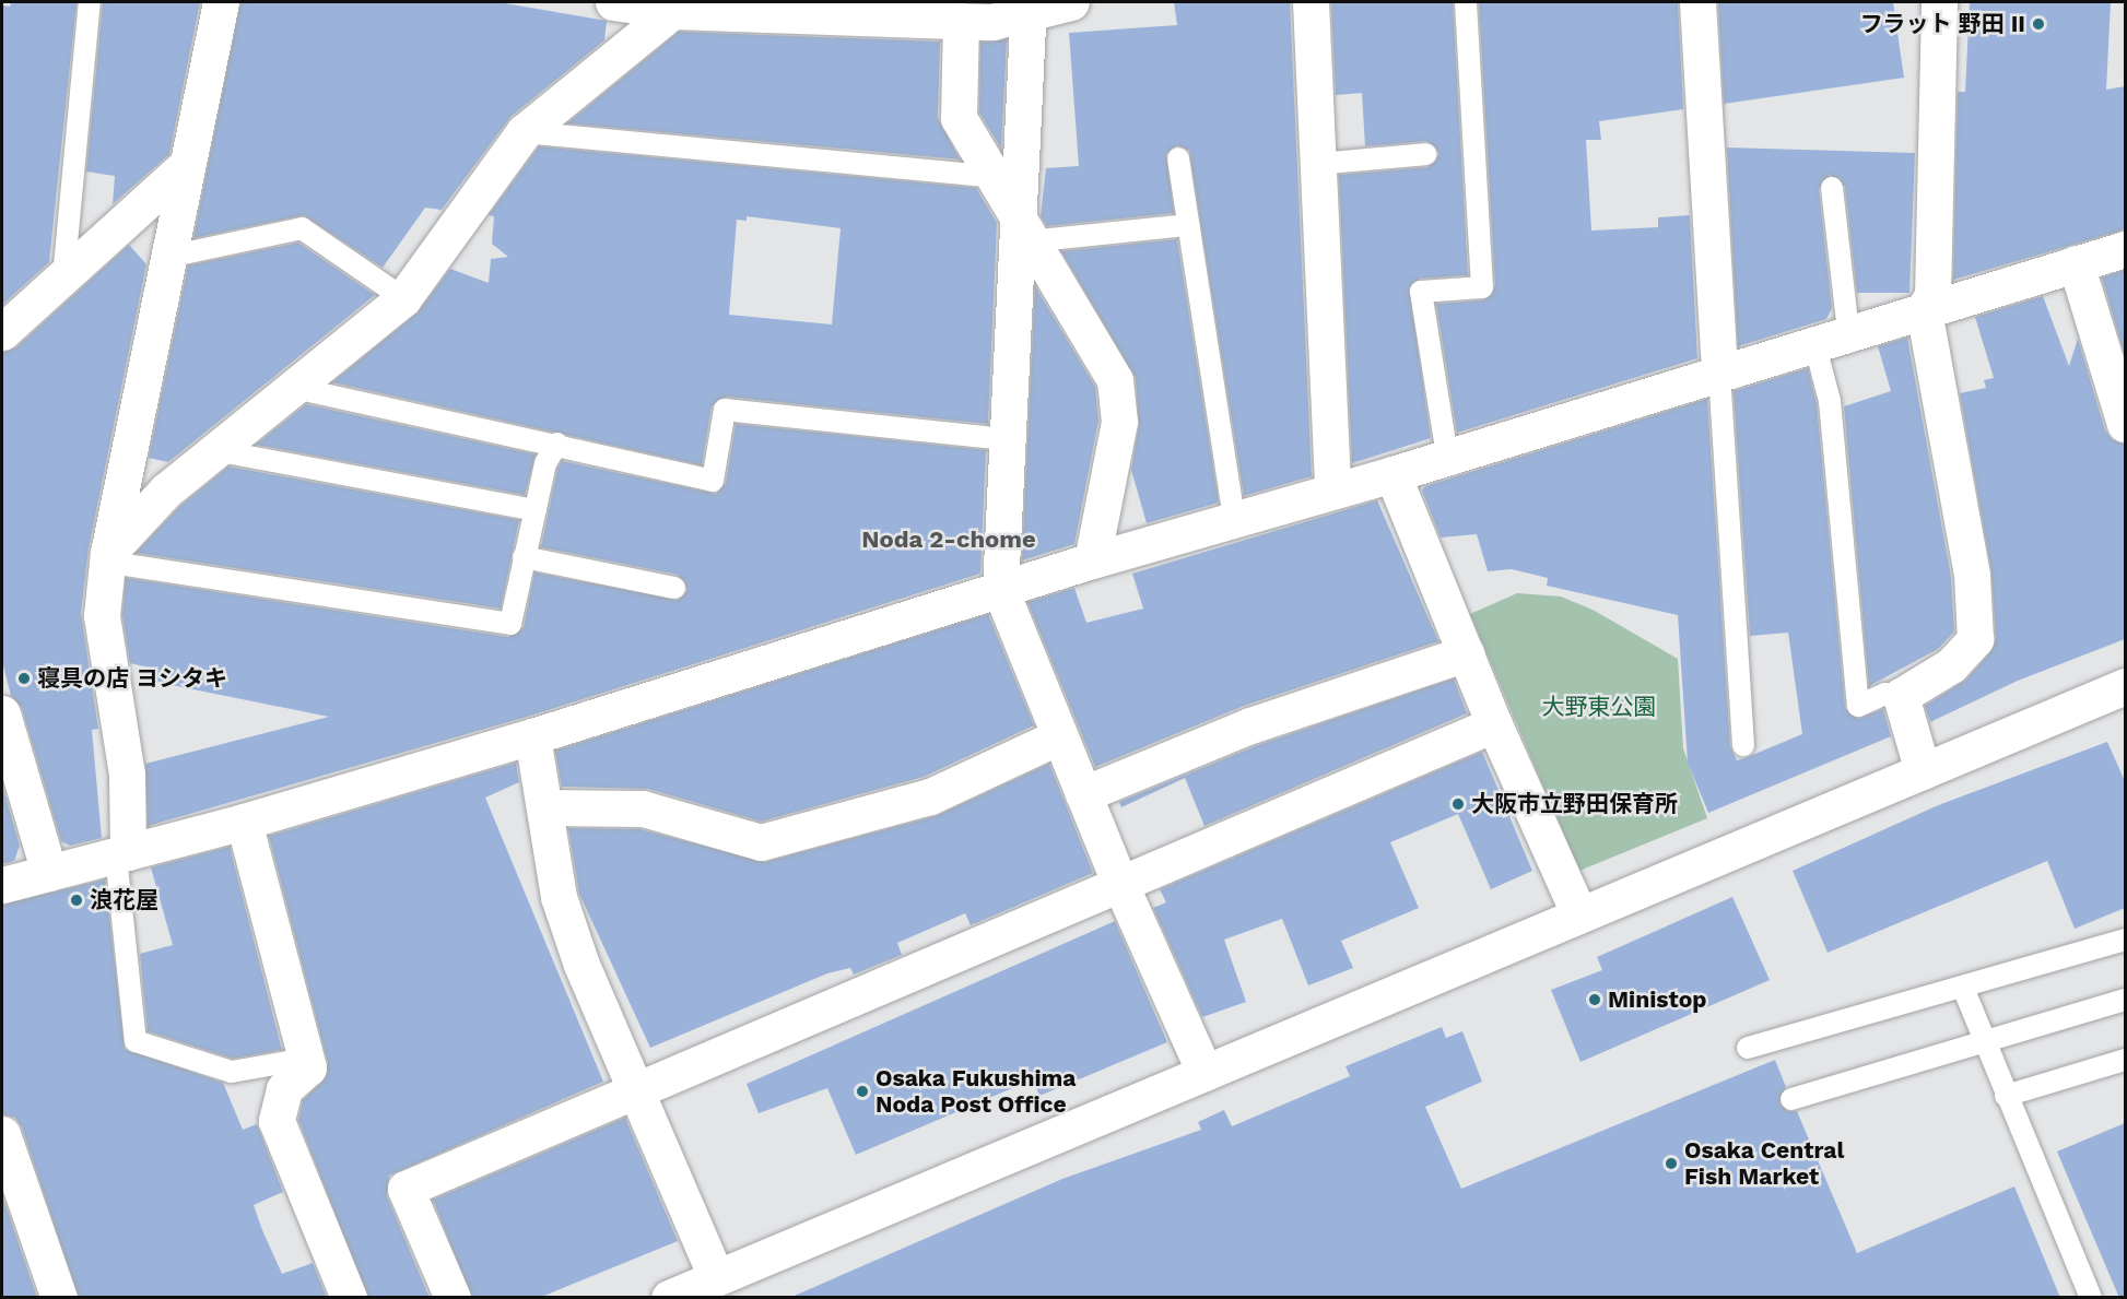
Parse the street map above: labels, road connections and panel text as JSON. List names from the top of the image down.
{
  "districts": ["Noda 2-chome"],
  "parks": ["大野東公園"],
  "places": [
    "フラット 野田 II",
    "寝具の店 ヨシタキ",
    "大阪市立野田保育所",
    "浪花屋",
    "Ministop",
    "Osaka Fukushima Noda Post Office",
    "Osaka Central Fish Market"
  ]
}
